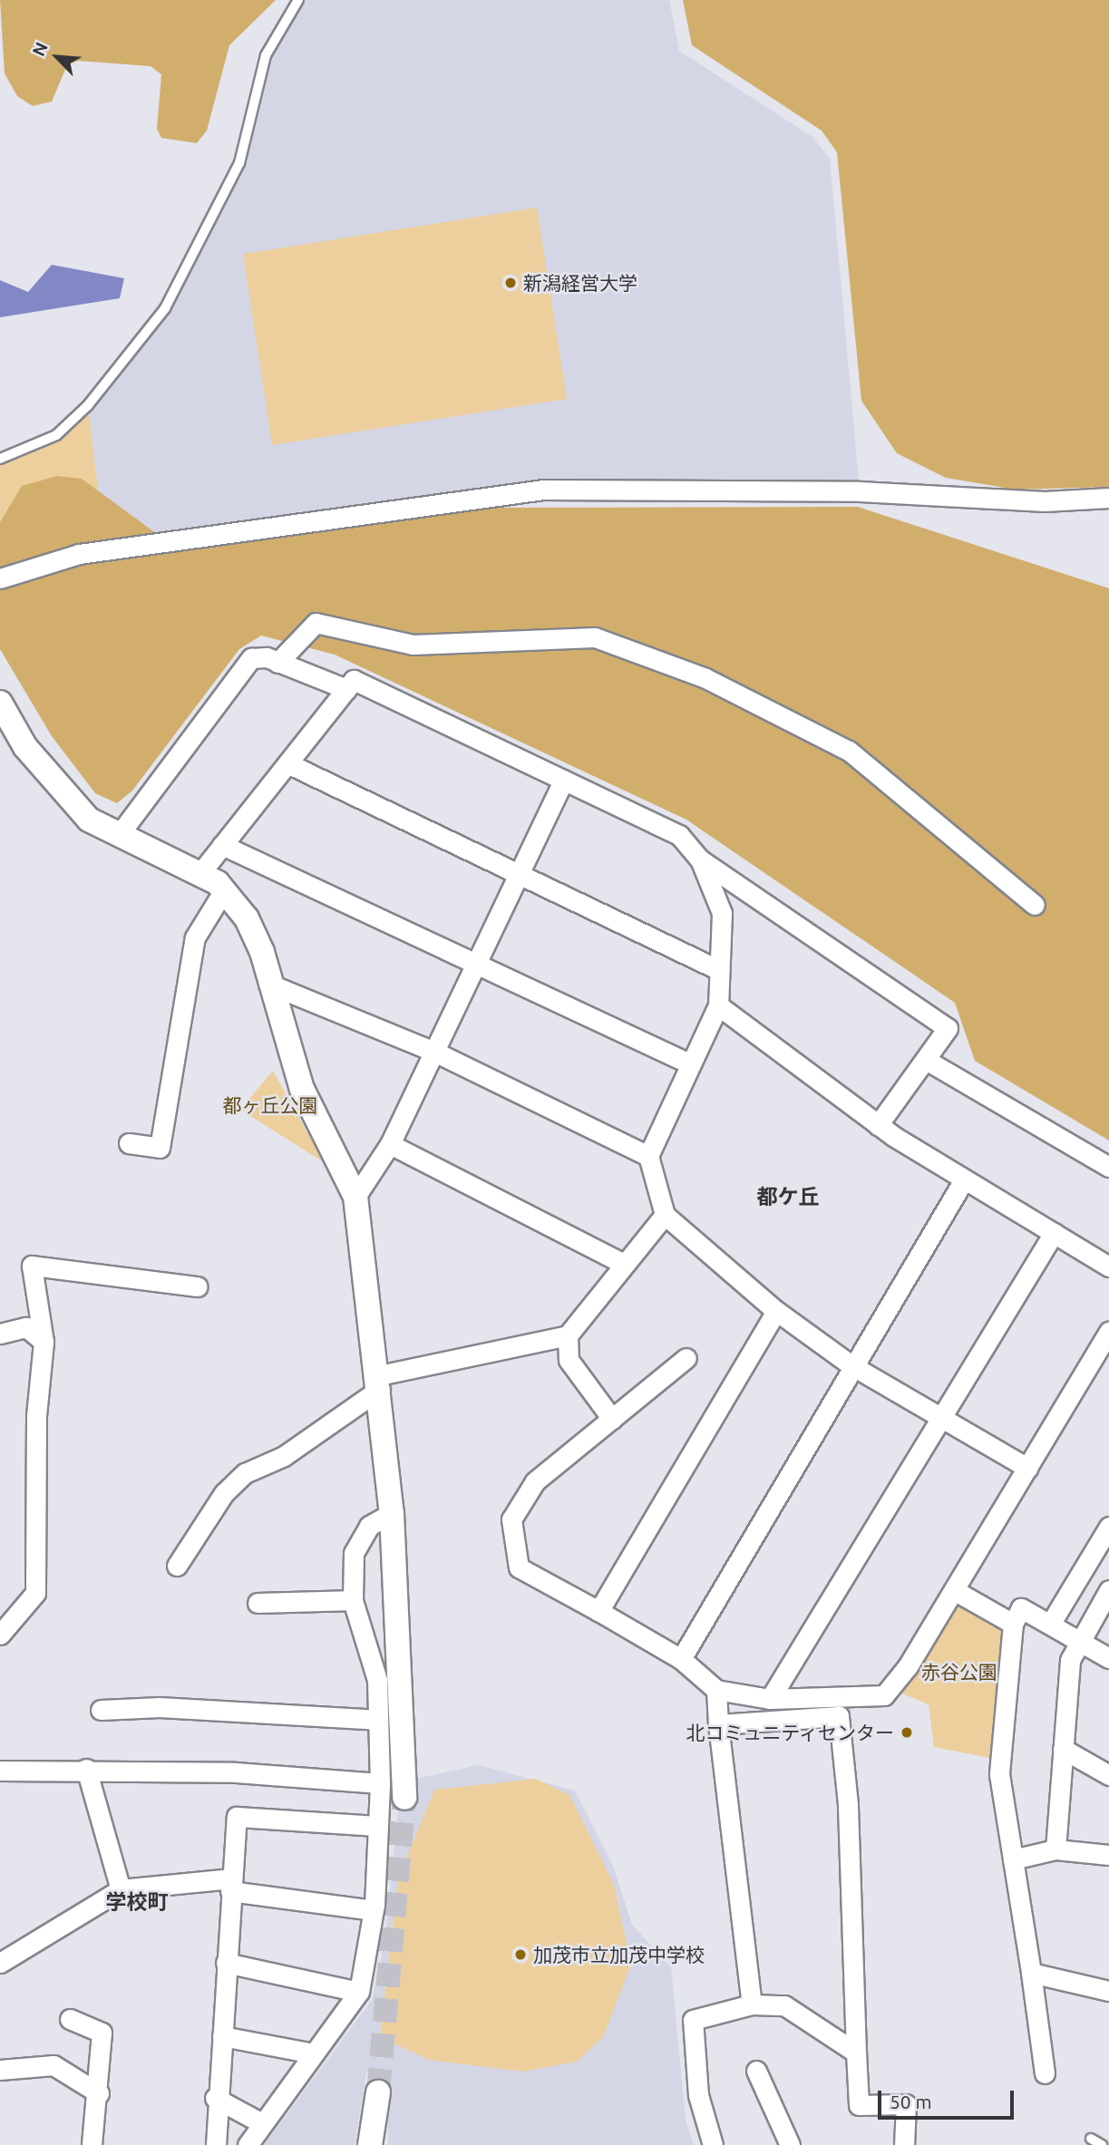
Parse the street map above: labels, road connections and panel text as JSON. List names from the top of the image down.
{
  "districts": ["都ケ丘", "学校町"],
  "parks": ["都ヶ丘公園", "赤谷公園"],
  "places": ["新潟経営大学", "北コミュニティセンター", "加茂市立加茂中学校"],
  "scale_bar": "50 m",
  "north": "top left"
}
